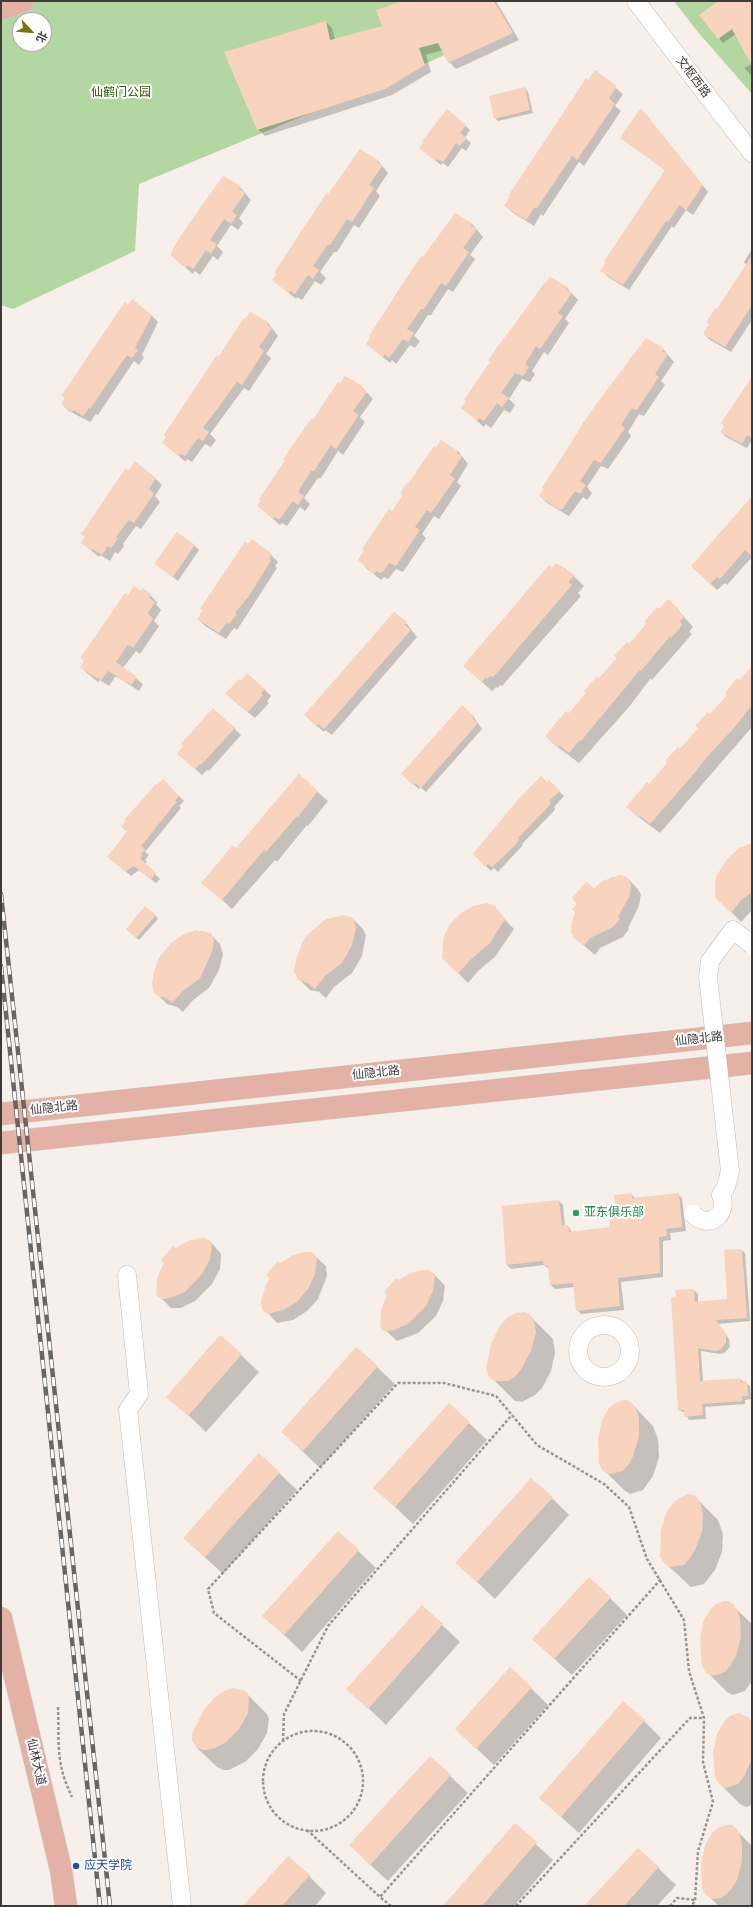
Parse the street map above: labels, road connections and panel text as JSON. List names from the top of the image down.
{
  "streets": {
    "main road": ["仙隐北路", "仙林大道"],
    "street": ["文枢西路"]
  },
  "parks": ["仙鹤门公园"],
  "places": ["亚东俱乐部", "应天学院"],
  "north": "bottom right"
}
